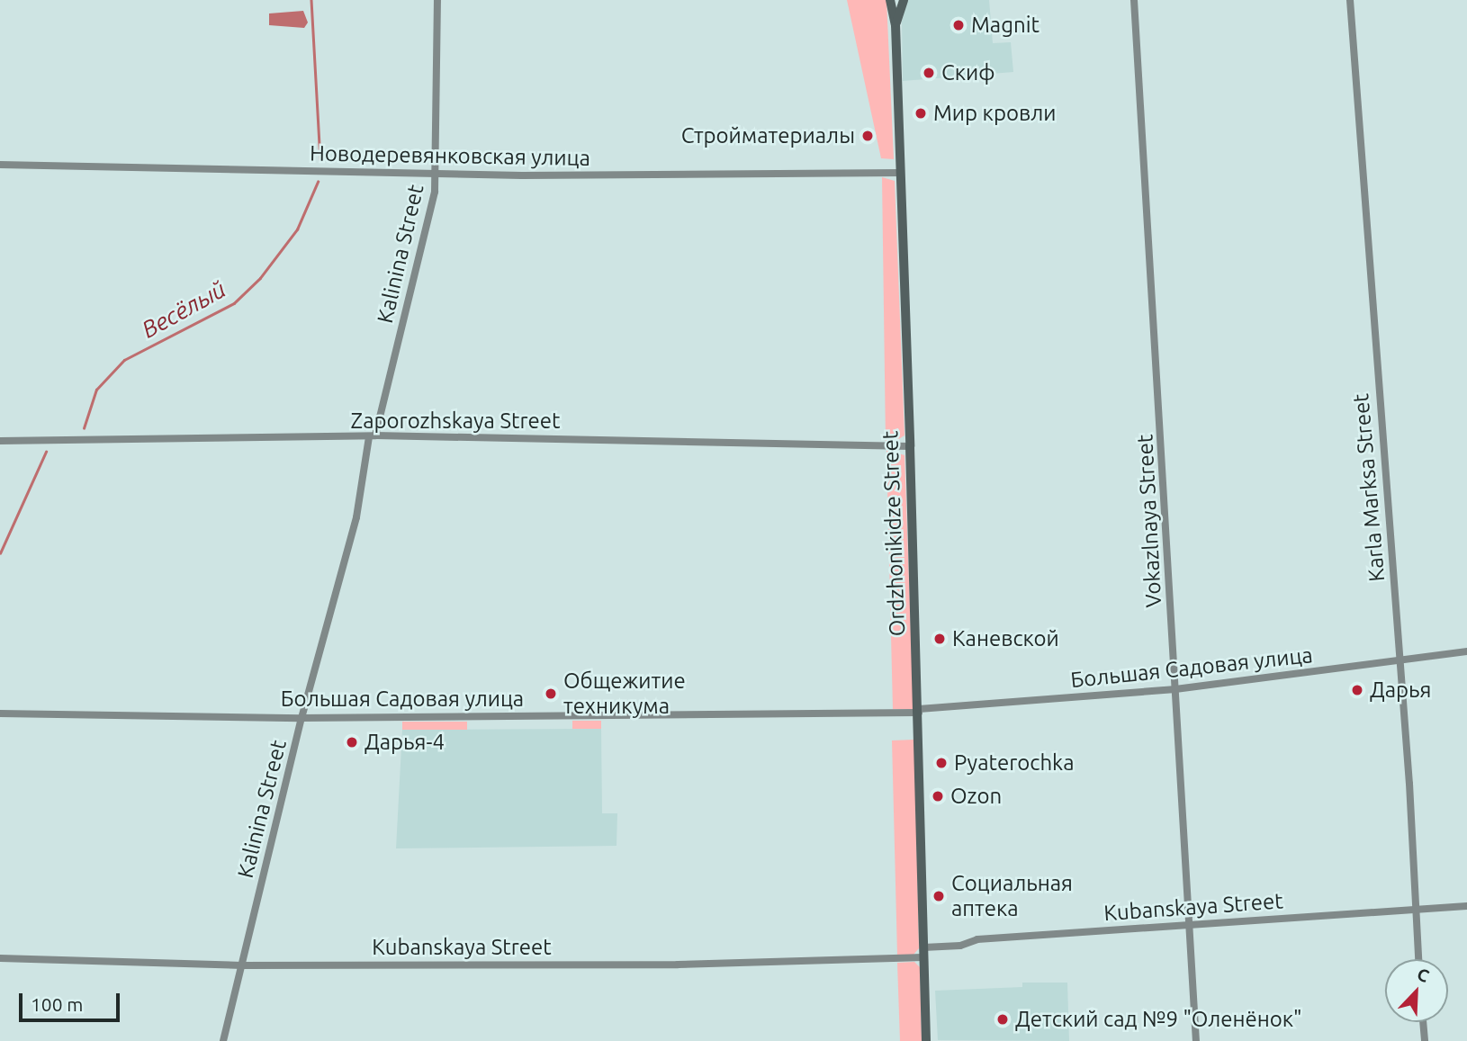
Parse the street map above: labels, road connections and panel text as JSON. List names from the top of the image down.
{
  "streets": {
    "main road": ["Ordzhonikidze Street"],
    "street": [
      "Новодеревянковская улица",
      "Kalinina Street",
      "Zaporozhskaya Street",
      "Karla Marksa Street",
      "Vokazlnaya Street",
      "Большая Садовая улица",
      "Kubanskaya Street"
    ]
  },
  "crossings": [
    ["Новодеревянковская улица", "Kalinina Street"],
    ["Новодеревянковская улица", "Ordzhonikidze Street"],
    ["Kalinina Street", "Zaporozhskaya Street"],
    ["Kalinina Street", "Большая Садовая улица"],
    ["Kalinina Street", "Kubanskaya Street"],
    ["Zaporozhskaya Street", "Ordzhonikidze Street"],
    ["Karla Marksa Street", "Большая Садовая улица"],
    ["Karla Marksa Street", "Kubanskaya Street"],
    ["Vokazlnaya Street", "Большая Садовая улица"],
    ["Vokazlnaya Street", "Kubanskaya Street"],
    ["Ordzhonikidze Street", "Большая Садовая улица"],
    ["Ordzhonikidze Street", "Kubanskaya Street"]
  ],
  "water": ["Весёлый"],
  "places": [
    "Magnit",
    "Скиф",
    "Мир кровли",
    "Стройматериалы",
    "Каневской",
    "Дарья",
    "Общежитие техникума",
    "Дарья-4",
    "Pyaterochka",
    "Ozon",
    "Социальная аптека",
    "Детский сад №9 \"Оленёнок\""
  ],
  "scale_bar": "100 m",
  "north": "top right"
}
